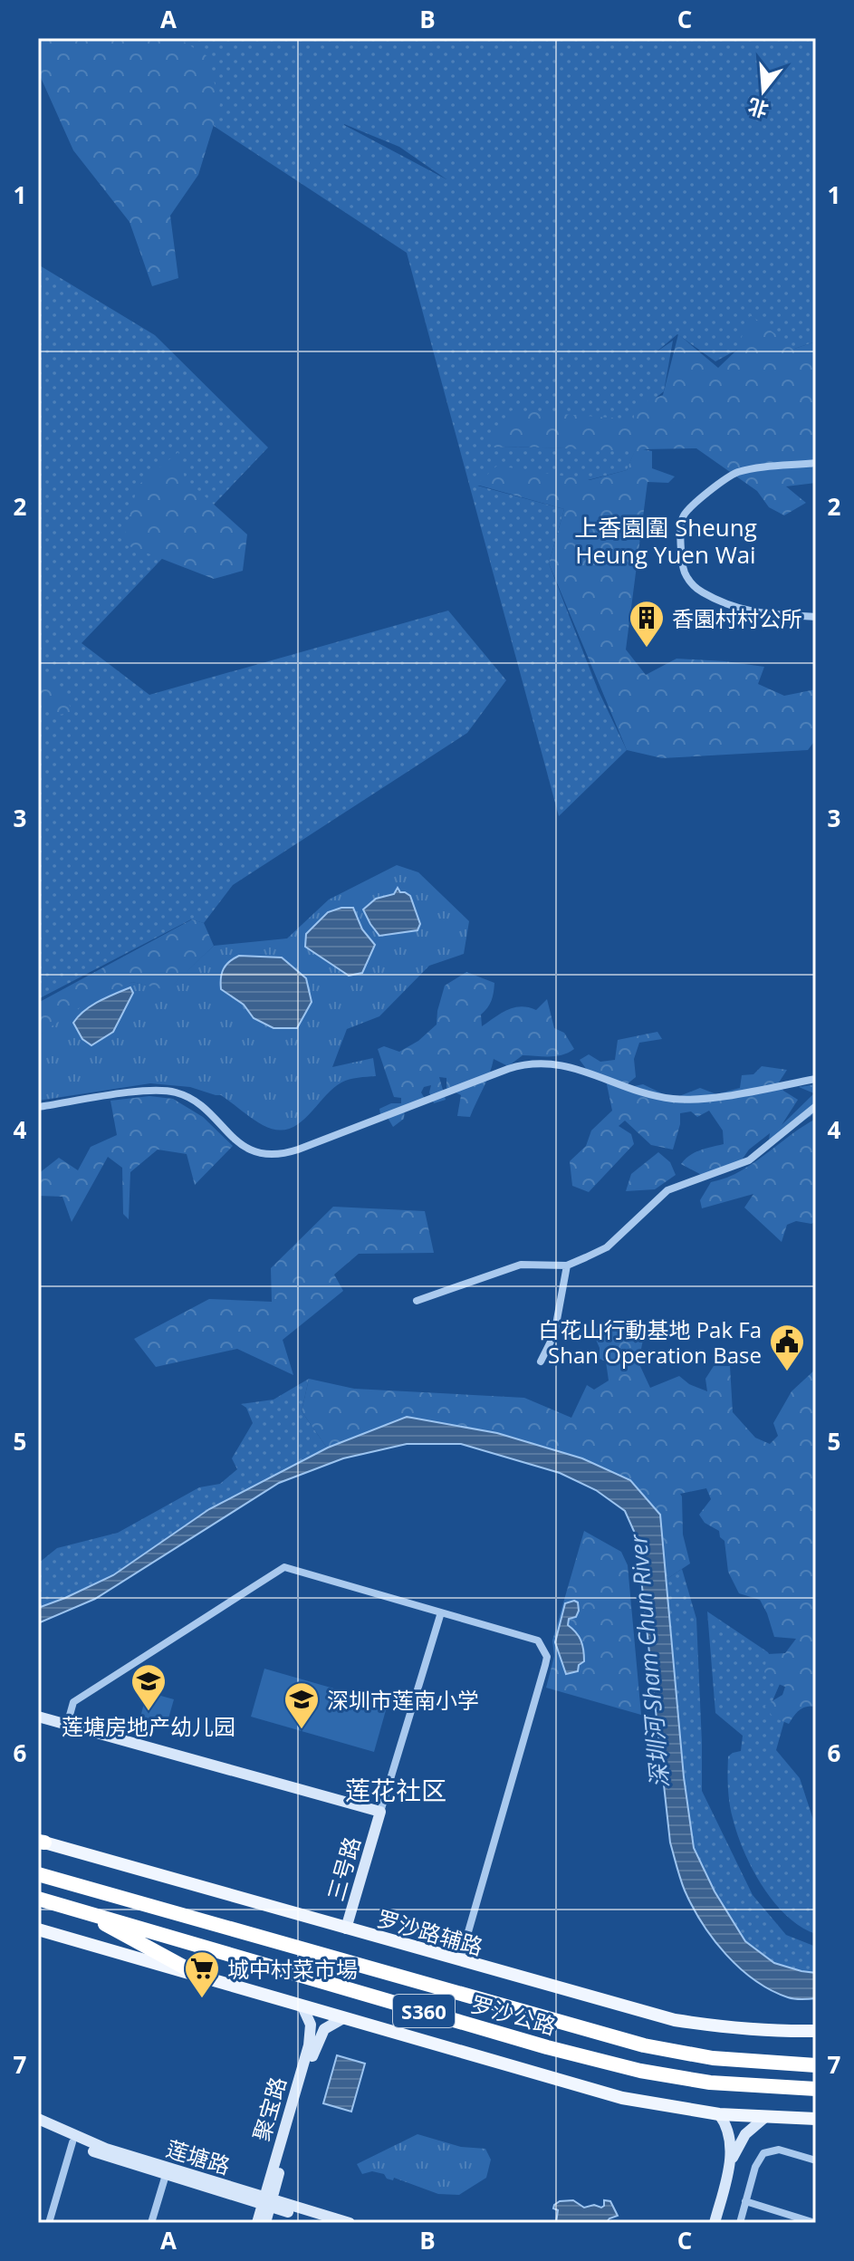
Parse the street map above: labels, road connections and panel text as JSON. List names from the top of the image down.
{
  "streets": {
    "highway": ["S360", "罗沙公路"],
    "main road": ["罗沙路辅路"],
    "street": ["三号路", "聚宝路", "莲塘路"]
  },
  "crossings": [
    ["三号路", "罗沙路辅路"],
    ["聚宝路", "莲塘路"]
  ],
  "districts": ["上香園圍 Sheung Heung Yuen Wai", "莲花社区"],
  "water": ["深圳河 Sham Chun River"],
  "places": {
    "building": ["香園村村公所"],
    "public building": ["白花山行動基地 Pak Fa Shan Operation Base"],
    "school or university": ["莲塘房地产幼儿园", "深圳市莲南小学"],
    "supermarket": ["城中村菜市場"]
  },
  "north": "bottom",
  "grid": {
    "columns": ["A", "B", "C"],
    "rows": [
      "1",
      "2",
      "3",
      "4",
      "5",
      "6",
      "7"
    ]
  }
}
